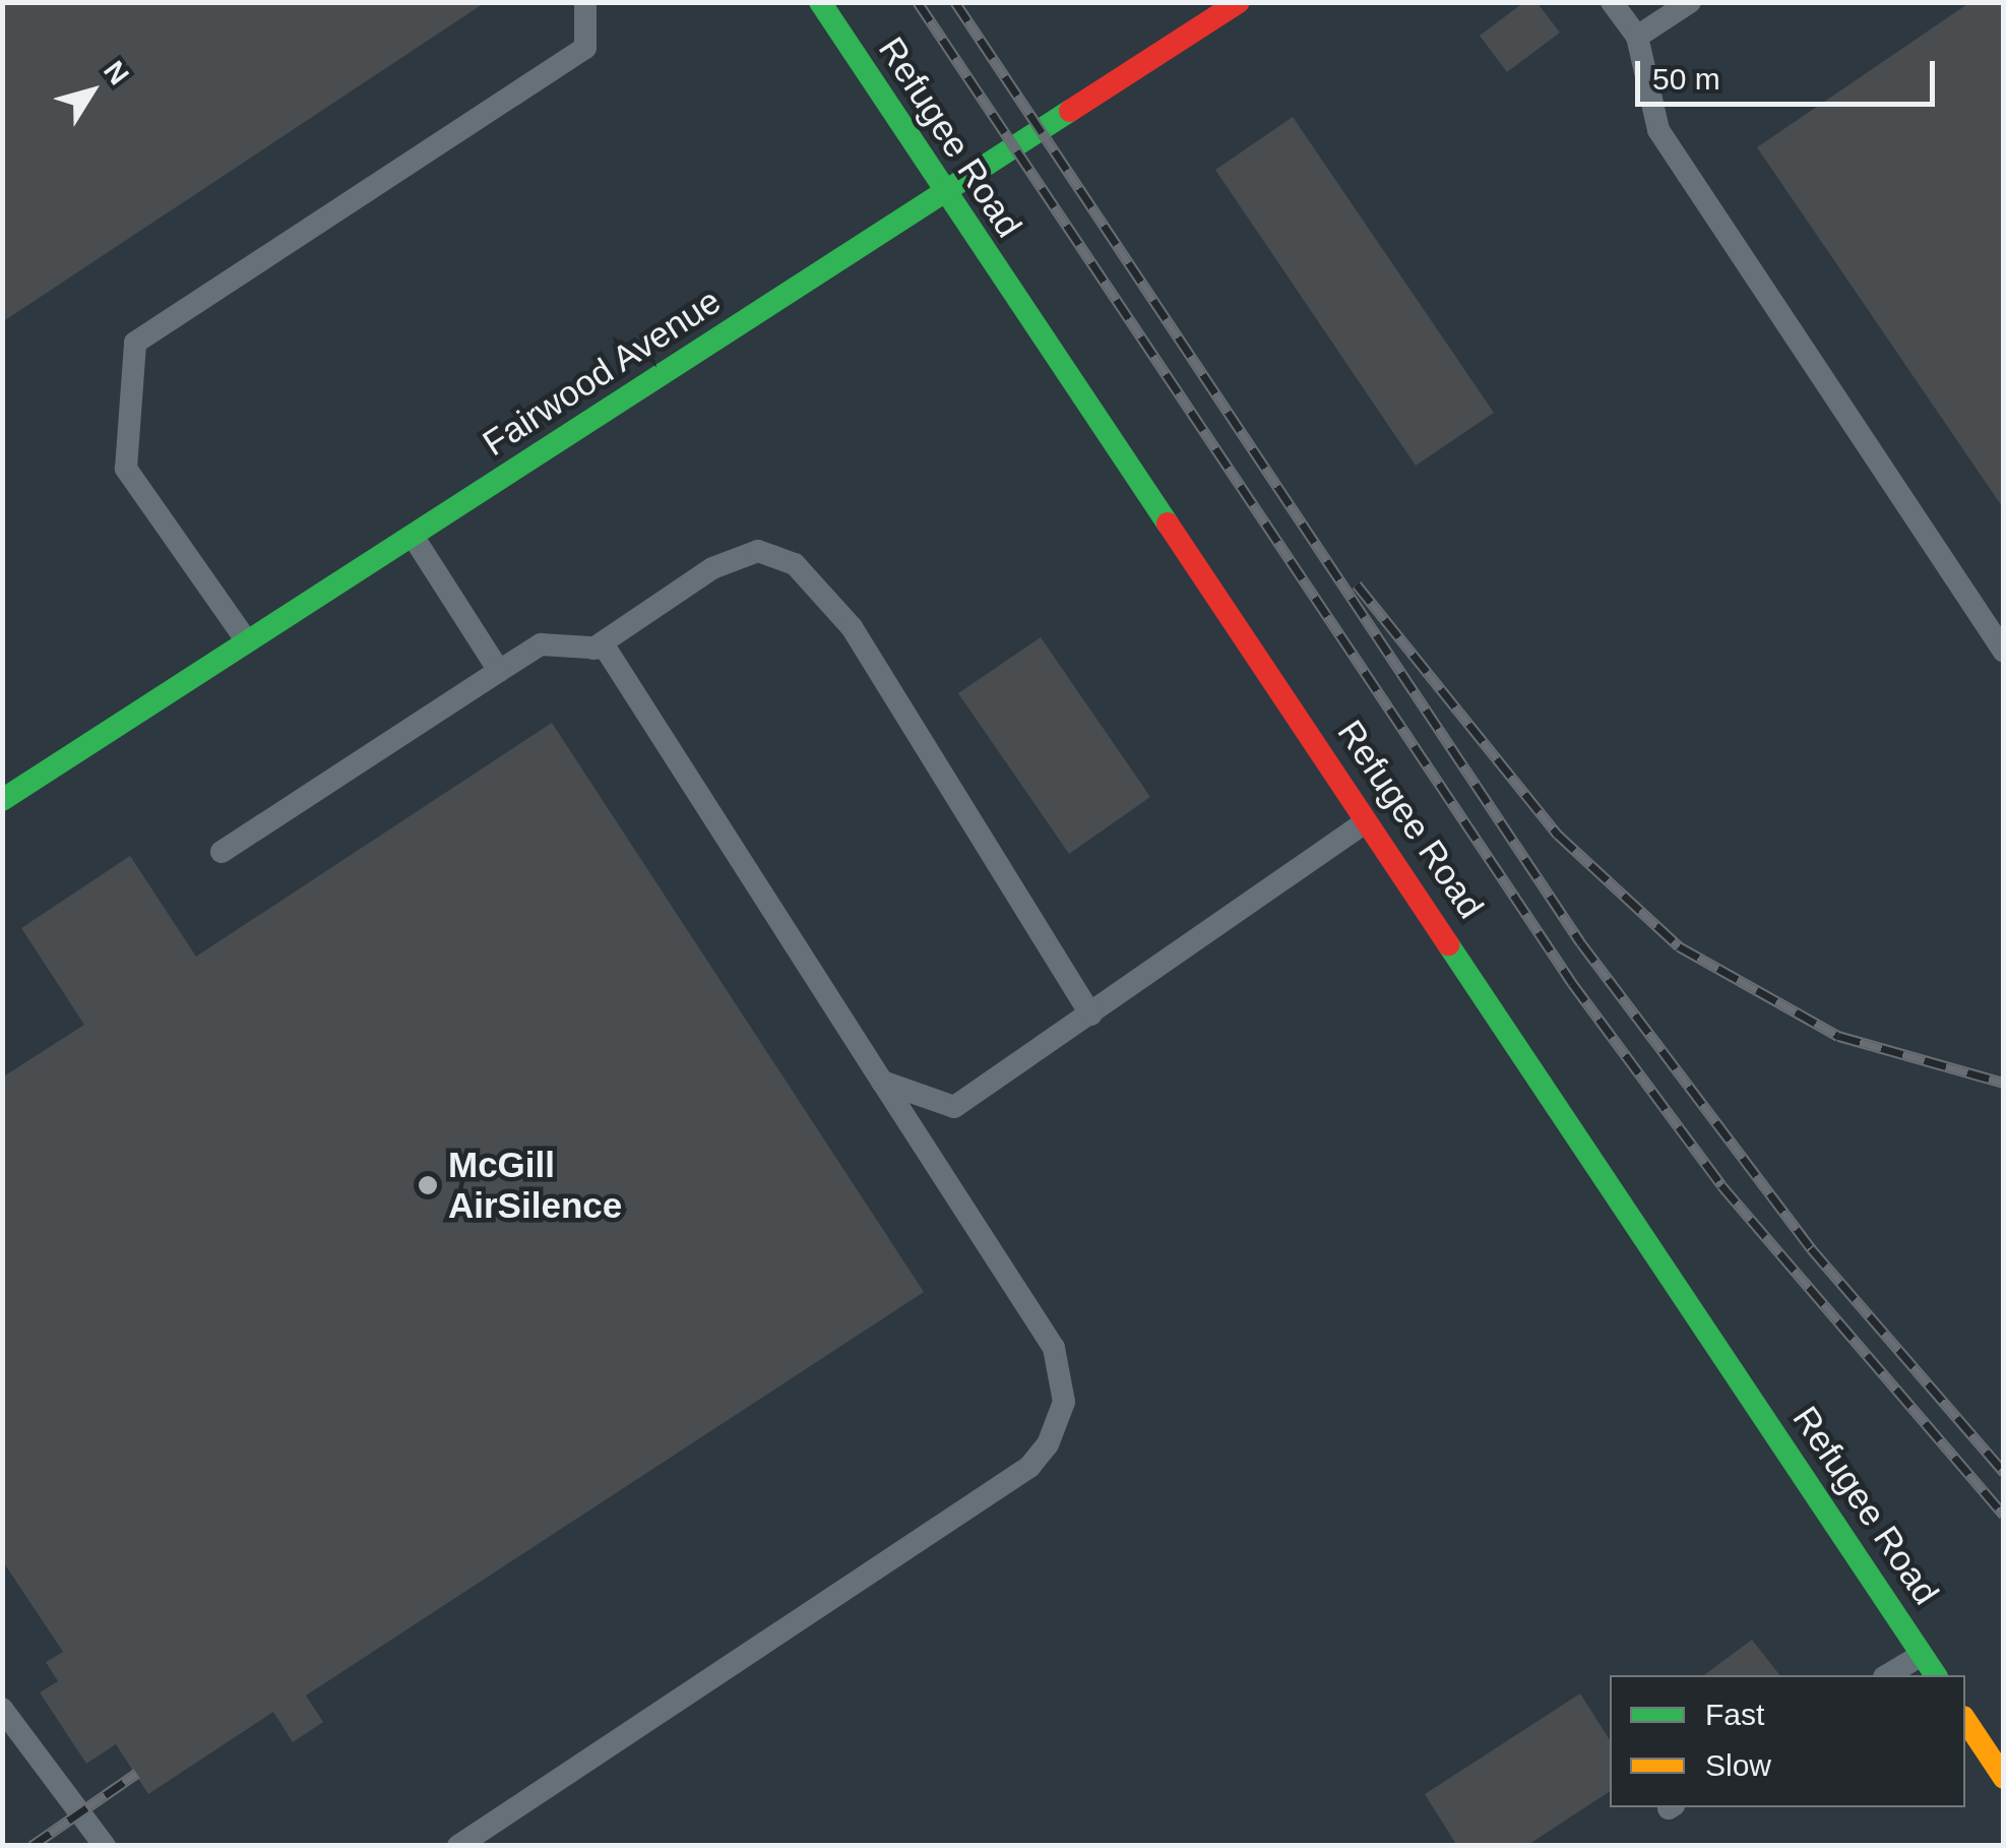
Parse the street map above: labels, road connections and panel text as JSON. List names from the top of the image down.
{
  "streets": {
    "main road": ["Refugee Road", "Fairwood Avenue"]
  },
  "crossings": [
    ["Refugee Road", "Fairwood Avenue"]
  ],
  "places": ["McGill AirSilence"],
  "legend": ["Fast", "Slow"],
  "scale_bar": "50 m",
  "north": "top right"
}
